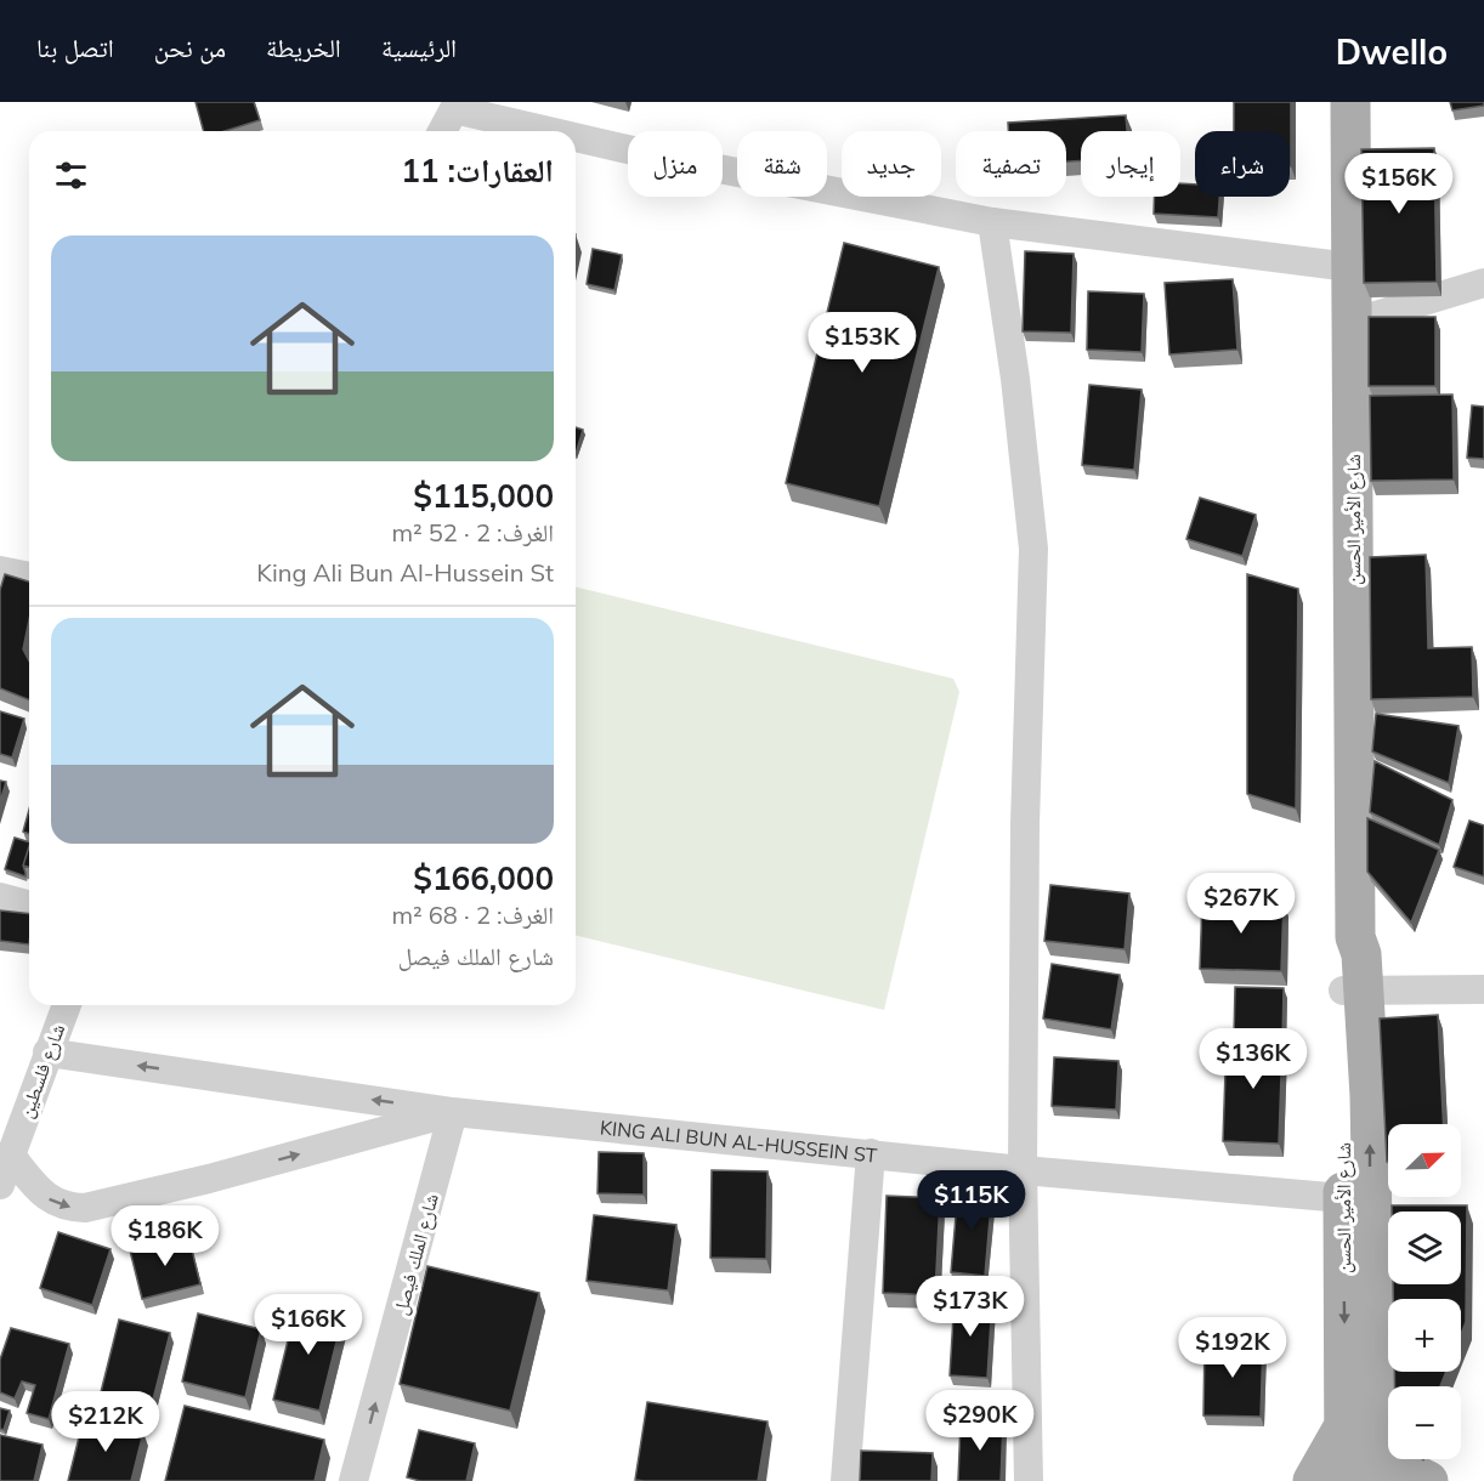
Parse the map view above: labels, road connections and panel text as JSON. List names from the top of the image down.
{
  "streets": {
    "main road": ["شارع الأمير الحسن"],
    "street": ["شارع فلسطين", "KING ALI BUN AL-HUSSEIN ST", "شارع الملك فيصل"]
  },
  "crossings": [
    ["شارع الأمير الحسن", "KING ALI BUN AL-HUSSEIN ST"],
    ["شارع فلسطين", "KING ALI BUN AL-HUSSEIN ST"],
    ["KING ALI BUN AL-HUSSEIN ST", "شارع الملك فيصل"]
  ],
  "one_way": ["شارع الملك فيصل"],
  "north": "top right",
  "page": {
    "header": "Dwello",
    "nav": [
      "الرئيسية",
      "الخريطة",
      "من نحن",
      "اتصل بنا"
    ],
    "chip": [
      "شراء",
      "إيجار",
      "تصفية",
      "جديد",
      "شقة",
      "منزل"
    ],
    "heading": "العقارات: 11",
    "price": [
      "$156K",
      "$153K",
      "$267K",
      "$136K",
      "$115K",
      "$186K",
      "$173K",
      "$166K",
      "$192K",
      "$290K",
      "$212K"
    ],
    "list": [
      {
        "name": "$115,000",
        "note": "الغرف: 2 · 52 m² · King Ali Bun Al-Hussein St"
      },
      {
        "name": "$166,000",
        "note": "الغرف: 2 · 68 m² · شارع الملك فيصل"
      }
    ],
    "map_buttons": ["+", "−"]
  }
}
